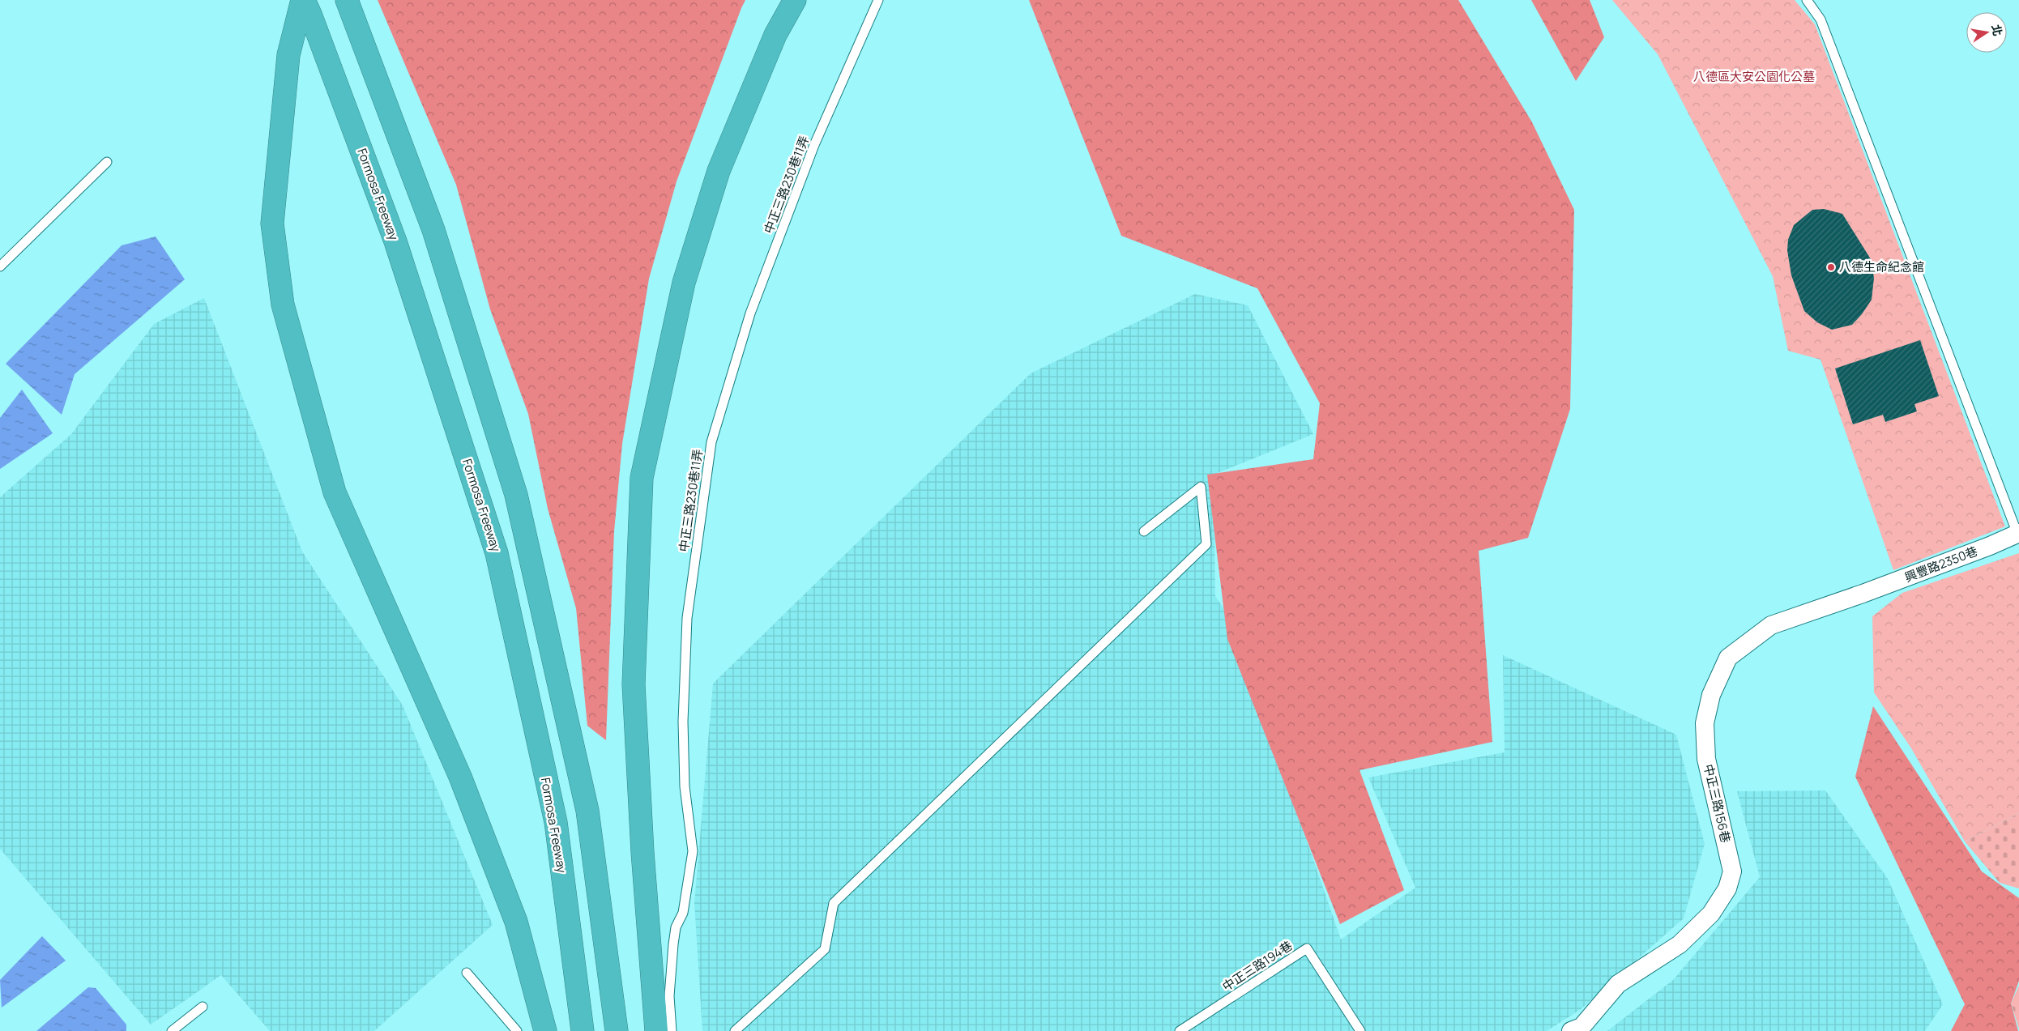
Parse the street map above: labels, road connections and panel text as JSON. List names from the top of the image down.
{
  "streets": {
    "highway": ["Formosa Freeway"],
    "street": ["興豐路2350巷", "中正三路156巷"],
    "lane": ["中正三路230巷11弄", "中正三路194巷"]
  },
  "crossings": [
    ["興豐路2350巷", "中正三路156巷"]
  ],
  "parks": ["八德區大安公園化公墓"],
  "places": ["八德生命紀念館"],
  "north": "right"
}
